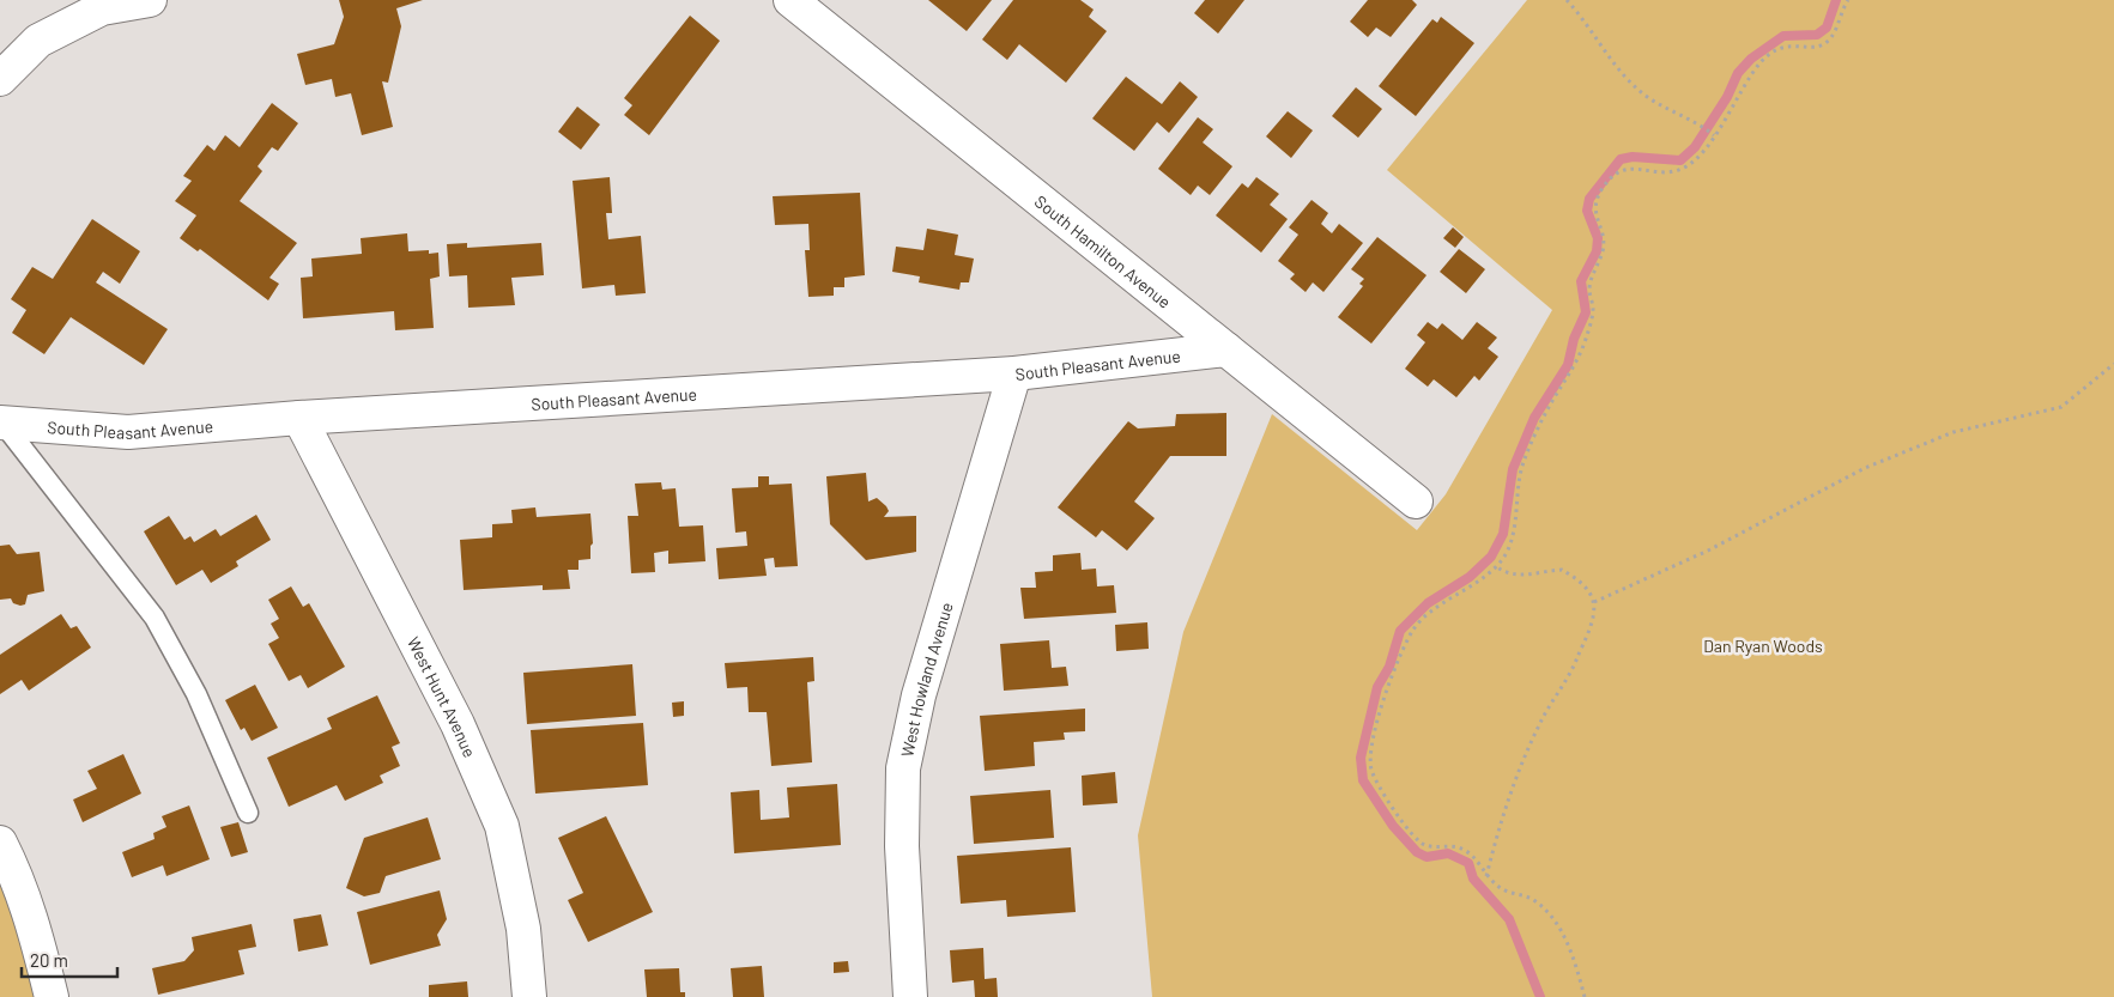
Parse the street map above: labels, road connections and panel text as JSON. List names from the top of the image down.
{
  "streets": {
    "street": [
      "South Hamilton Avenue",
      "South Pleasant Avenue",
      "West Howland Avenue",
      "West Hunt Avenue"
    ]
  },
  "crossings": [
    ["South Hamilton Avenue", "South Pleasant Avenue"],
    ["South Pleasant Avenue", "West Howland Avenue"],
    ["South Pleasant Avenue", "West Hunt Avenue"]
  ],
  "parks": ["Dan Ryan Woods"],
  "scale_bar": "20 m"
}
